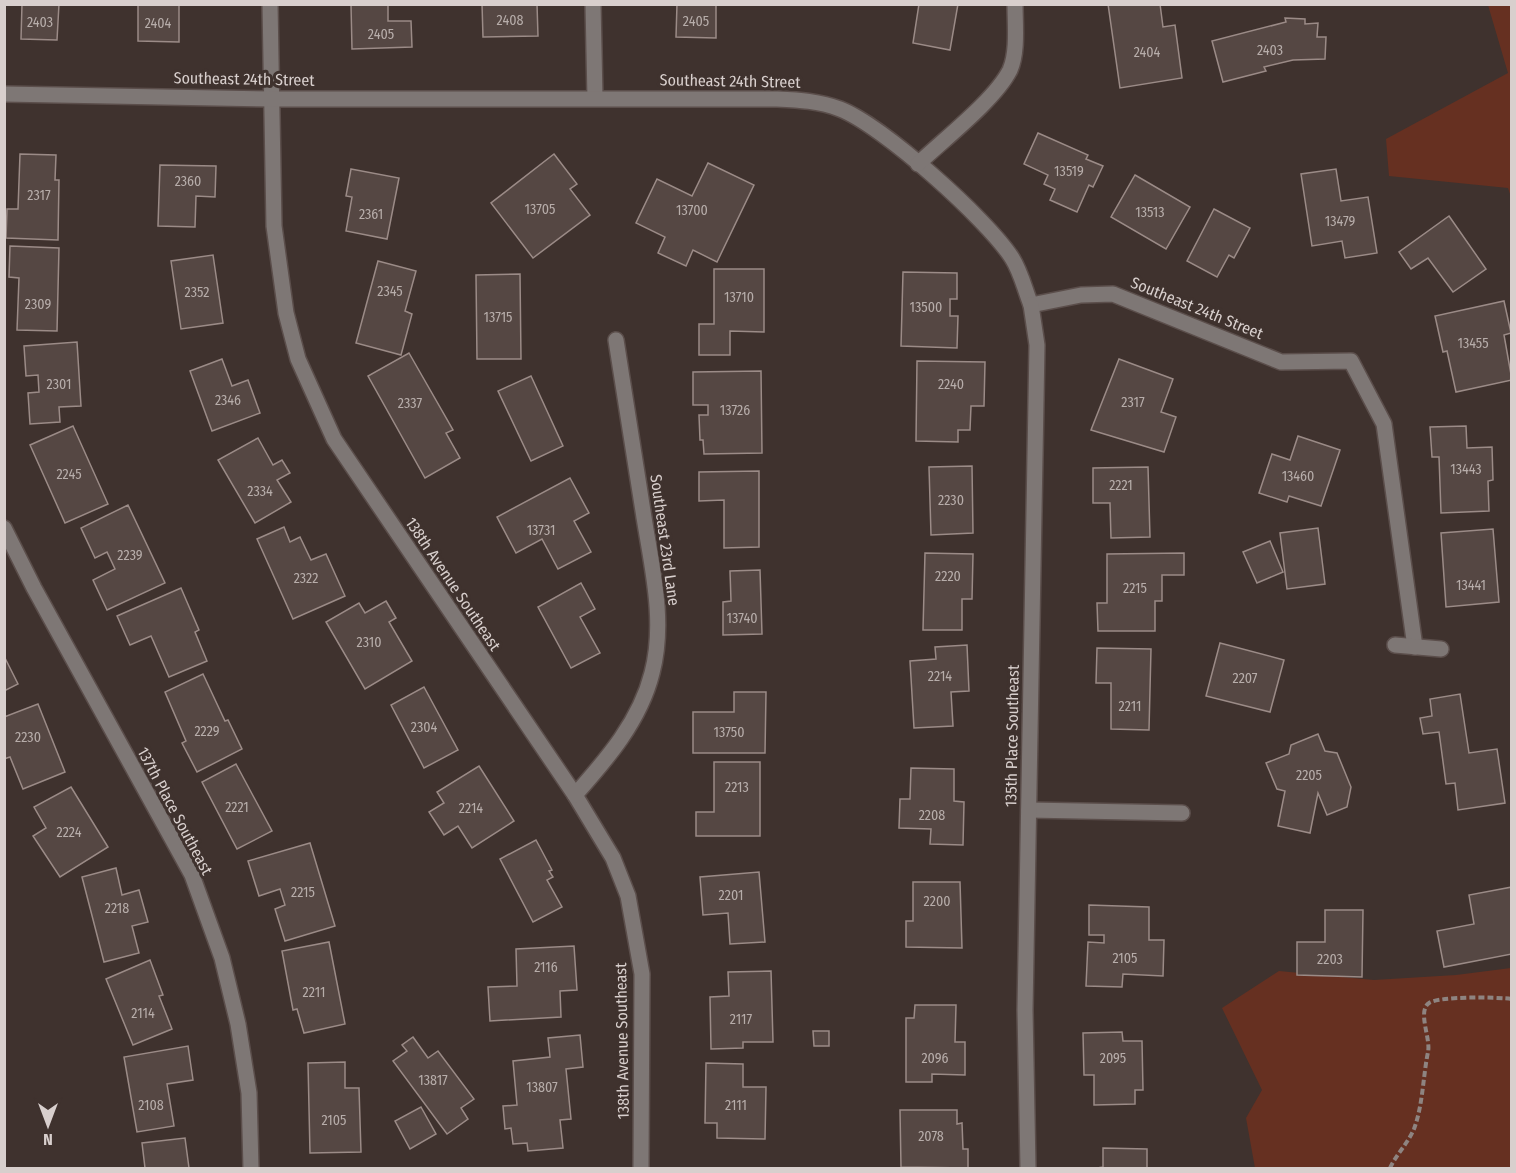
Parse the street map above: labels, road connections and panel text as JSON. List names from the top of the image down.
{
  "streets": {
    "street": [
      "Southeast 24th Street",
      "Southeast 23rd Lane",
      "138th Avenue Southeast",
      "135th Place Southeast",
      "137th Place Southeast"
    ]
  },
  "crossings": [
    ["Southeast 24th Street", "138th Avenue Southeast"],
    ["Southeast 24th Street", "135th Place Southeast"],
    ["Southeast 23rd Lane", "138th Avenue Southeast"]
  ],
  "house_numbers": [
    "2408",
    "2405",
    "2403",
    "2404",
    "2405",
    "2403",
    "2404",
    "13519",
    "2360",
    "2317",
    "13705",
    "13700",
    "13513",
    "2361",
    "13479",
    "2345",
    "2352",
    "13710",
    "2309",
    "13500",
    "13715",
    "13455",
    "2301",
    "2240",
    "2346",
    "2317",
    "2337",
    "13726",
    "13443",
    "2245",
    "13460",
    "2221",
    "2334",
    "2230",
    "13731",
    "2239",
    "2220",
    "2322",
    "13441",
    "2215",
    "13740",
    "2310",
    "2214",
    "2207",
    "2211",
    "2304",
    "2229",
    "13750",
    "2230",
    "2205",
    "2213",
    "2221",
    "2214",
    "2208",
    "2224",
    "2215",
    "2201",
    "2200",
    "2218",
    "2105",
    "2203",
    "2116",
    "2211",
    "2114",
    "2117",
    "2096",
    "2095",
    "13817",
    "13807",
    "2108",
    "2111",
    "2105",
    "2078"
  ],
  "north": "bottom"
}
